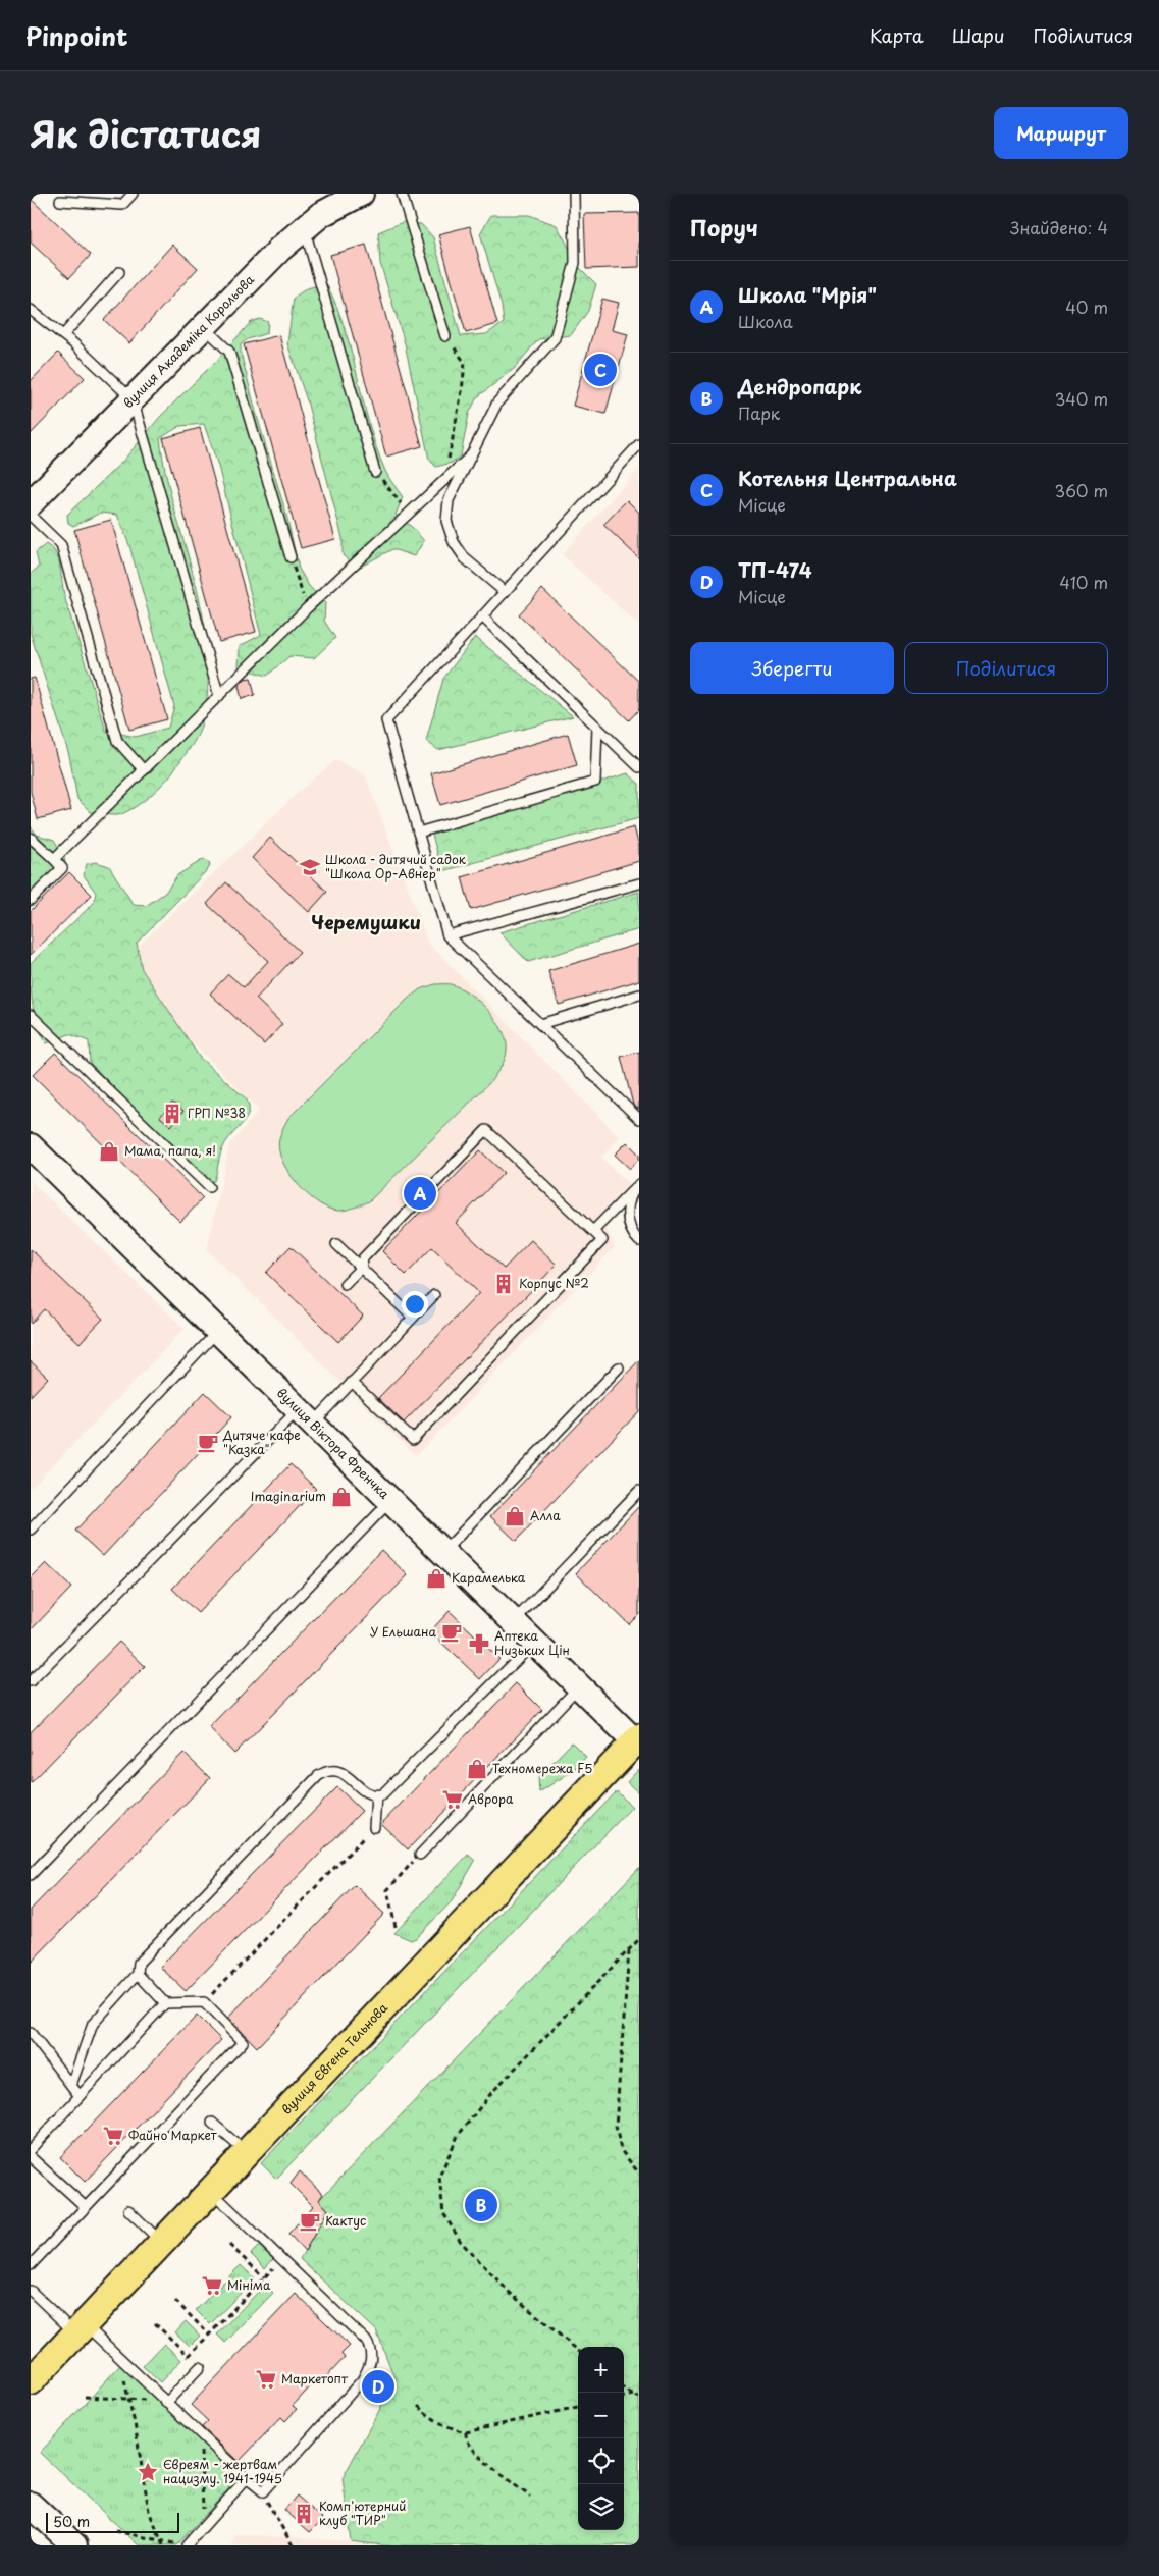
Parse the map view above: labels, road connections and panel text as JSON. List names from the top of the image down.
{
  "streets": {
    "main road": ["вулиця Євгена Тельнова"],
    "street": ["вулиця Академіка Корольова", "вулиця Віктора Френчка"]
  },
  "crossings": [
    ["вулиця Віктора Френчка", "вулиця Євгена Тельнова"]
  ],
  "districts": ["Черемушки"],
  "places": {
    "school or university": ["Школа - дитячий садок \"Школа Ор-Авнер\""],
    "building": ["ГРП №38", "Корпус №2", "Комп'ютерний клуб \"ТИР\""],
    "shop": [
      "Мама, папа, я!",
      "Imaginarium",
      "Алла",
      "Карамелька",
      "Техномережа F5"
    ],
    "cafe": ["Дитяче кафе \"Казка\"", "У Ельшана", "Кактус"],
    "pharmacy": ["Аптека Низьких Цін"],
    "supermarket": [
      "Аврора",
      "Файно Маркет",
      "Мініма",
      "Маркетопт"
    ],
    "place": ["Євреям - жертвам нацизму. 1941-1945"]
  },
  "scale_bar": "50 m",
  "page": {
    "header": "Pinpoint",
    "nav": ["Карта", "Шари", "Поділитися"],
    "title": "Як дістатися",
    "buttons": [
      "Маршрут",
      ["Зберегти", "Поділитися"]
    ],
    "heading": ["Поруч", "Знайдено: 4"],
    "list": [
      {
        "mark": "A",
        "name": "Школа \"Мрія\"",
        "note": "Школа",
        "value": "40 m"
      },
      {
        "mark": "B",
        "name": "Дендропарк",
        "note": "Парк",
        "value": "340 m"
      },
      {
        "mark": "C",
        "name": "Котельня Центральна",
        "note": "Місце",
        "value": "360 m"
      },
      {
        "mark": "D",
        "name": "ТП-474",
        "note": "Місце",
        "value": "410 m"
      }
    ],
    "pins": [
      "C",
      "A",
      "B",
      "D"
    ],
    "map_buttons": ["+", "−"],
    "scale": "50 m"
  }
}
